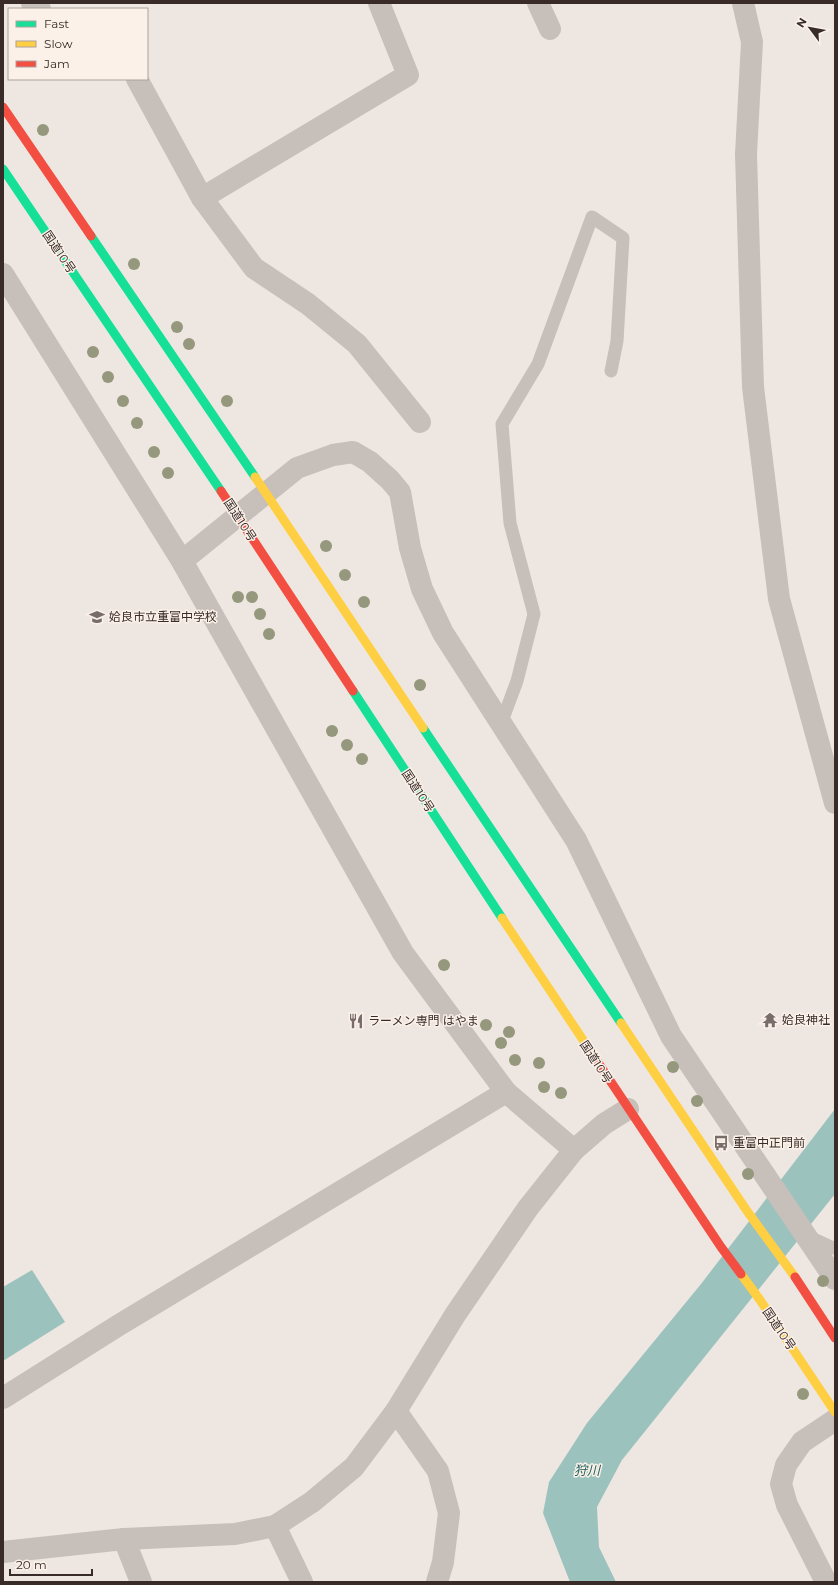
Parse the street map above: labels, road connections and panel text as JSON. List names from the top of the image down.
{
  "streets": {
    "highway": ["国道10号"]
  },
  "water": ["狩川"],
  "places": {
    "school or university": ["姶良市立重富中学校"],
    "temple": ["姶良神社"],
    "restaurant": ["ラーメン専門 はやま"],
    "bus stop": ["重富中正門前"]
  },
  "legend": ["Fast", "Slow", "Jam"],
  "scale_bar": "20 m",
  "north": "top left"
}
